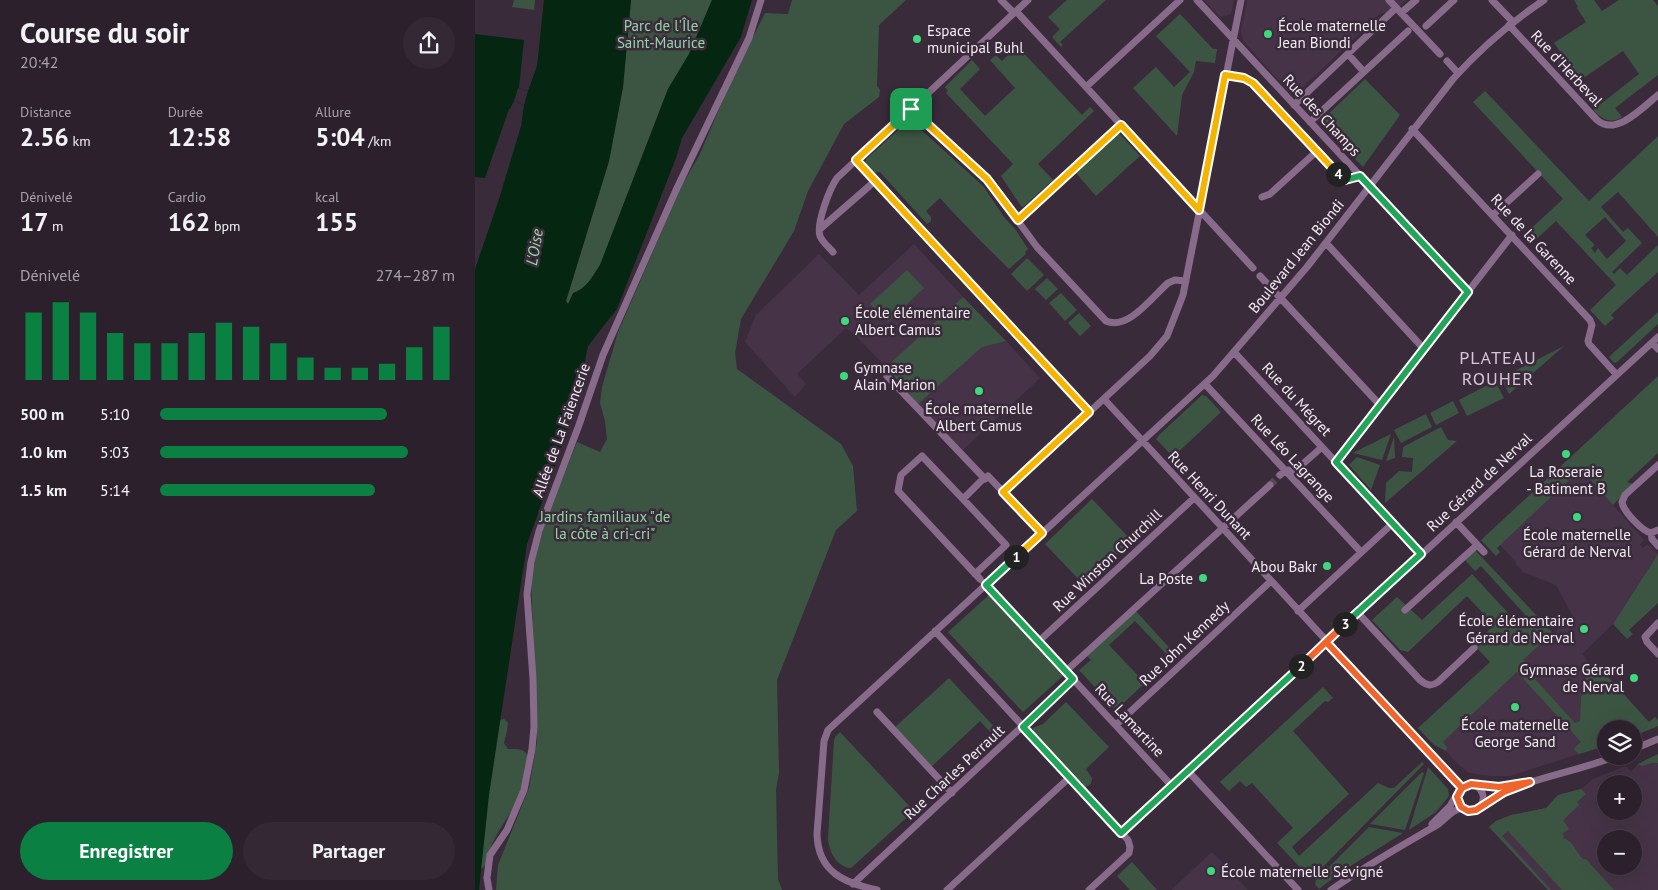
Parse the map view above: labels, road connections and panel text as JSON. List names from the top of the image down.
{
  "streets": {
    "street": [
      "Rue d'Herbeval",
      "Rue des Champs",
      "Rue de la Garenne",
      "Boulevard Jean Biondi",
      "Rue du Mégret",
      "Allée de La Faïencerie",
      "Rue Léo Lagrange",
      "Rue Gérard de Nerval",
      "Rue Henri Dunant",
      "Rue Winston Churchill",
      "Rue John Kennedy",
      "Rue Lamartine",
      "Rue Charles Perrault"
    ]
  },
  "crossings": [
    ["Rue d'Herbeval", "Boulevard Jean Biondi"],
    ["Rue des Champs", "Boulevard Jean Biondi"],
    ["Rue de la Garenne", "Boulevard Jean Biondi"],
    ["Rue de la Garenne", "Rue Gérard de Nerval"],
    ["Boulevard Jean Biondi", "Rue du Mégret"],
    ["Boulevard Jean Biondi", "Rue Léo Lagrange"],
    ["Boulevard Jean Biondi", "Rue Henri Dunant"],
    ["Boulevard Jean Biondi", "Rue Lamartine"],
    ["Rue du Mégret", "Rue Gérard de Nerval"],
    ["Rue Gérard de Nerval", "Rue Henri Dunant"],
    ["Rue Gérard de Nerval", "Rue Lamartine"],
    ["Rue Henri Dunant", "Rue Winston Churchill"],
    ["Rue Henri Dunant", "Rue John Kennedy"],
    ["Rue Winston Churchill", "Rue Lamartine"],
    ["Rue John Kennedy", "Rue Lamartine"],
    ["Rue Lamartine", "Rue Charles Perrault"]
  ],
  "districts": ["PLATEAU ROUHER"],
  "water": ["L'Oise"],
  "parks": ["Parc de l'Île Saint-Maurice", "Jardins familiaux \"de la côte à cri-cri\""],
  "places": [
    "École maternelle Jean Biondi",
    "Espace municipal Buhl",
    "École élémentaire Albert Camus",
    "Gymnase Alain Marion",
    "École maternelle Albert Camus",
    "La Roseraie - Batiment B",
    "École maternelle Gérard de Nerval",
    "Abou Bakr",
    "La Poste",
    "École élémentaire Gérard de Nerval",
    "Gymnase Gérard de Nerval",
    "École maternelle George Sand",
    "École maternelle Sévigné"
  ],
  "page": {
    "heading": ["Course du soir", "20:42"],
    "stats": [
      ["Distance", "2.56 km"],
      ["Durée", "12:58"],
      ["Allure", "5:04 /km"],
      ["Dénivelé", "17 m"],
      ["Cardio", "162 bpm"],
      ["kcal", "155"]
    ],
    "pins": [
      "4",
      "1",
      "3",
      "2"
    ],
    "chart": ["Dénivelé", "274–287 m"],
    "list": [
      {
        "name": "500 m",
        "note": "5:10"
      },
      {
        "name": "1.0 km",
        "note": "5:03"
      },
      {
        "name": "1.5 km",
        "note": "5:14"
      }
    ],
    "map_buttons": ["+", "−"],
    "buttons": ["Enregistrer", "Partager"]
  }
}
